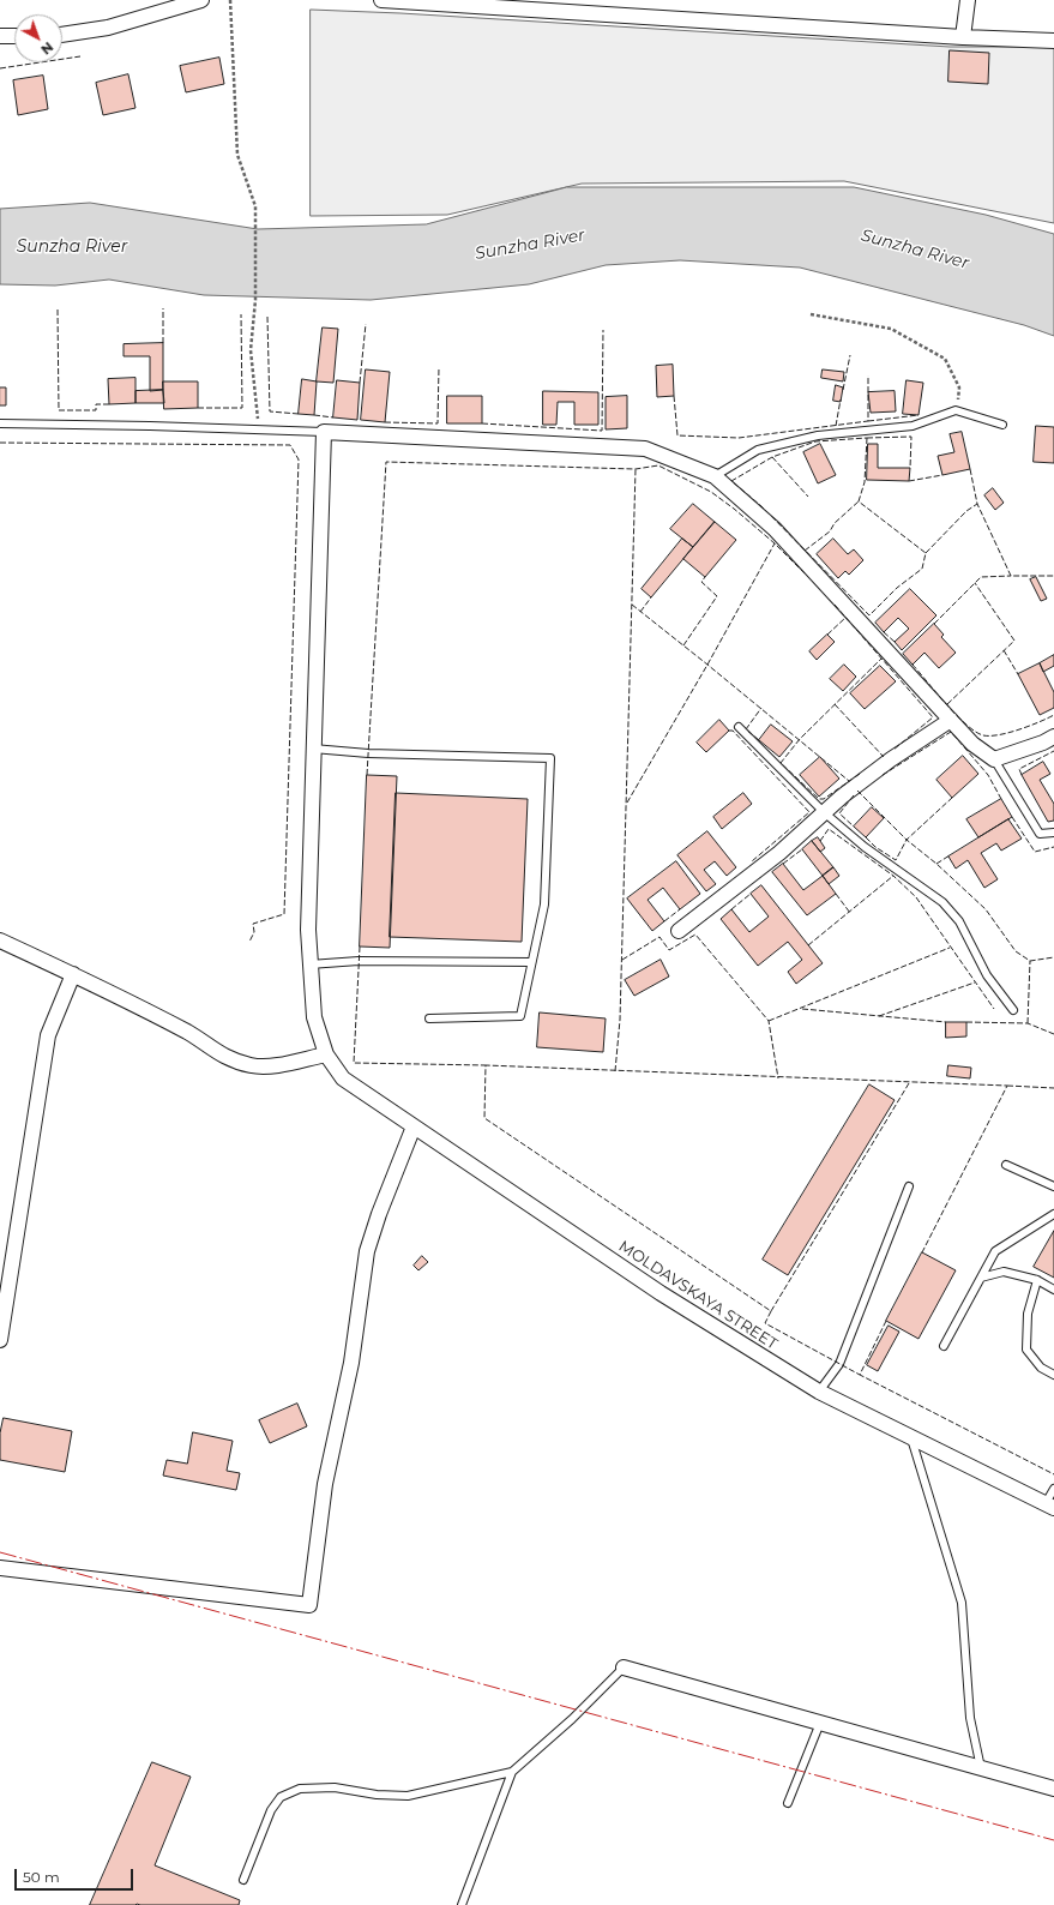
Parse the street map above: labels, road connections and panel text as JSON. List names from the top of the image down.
{
  "streets": {
    "street": ["MOLDAVSKAYA STREET"]
  },
  "water": ["Sunzha River"],
  "scale_bar": "50 m",
  "north": "bottom right"
}
